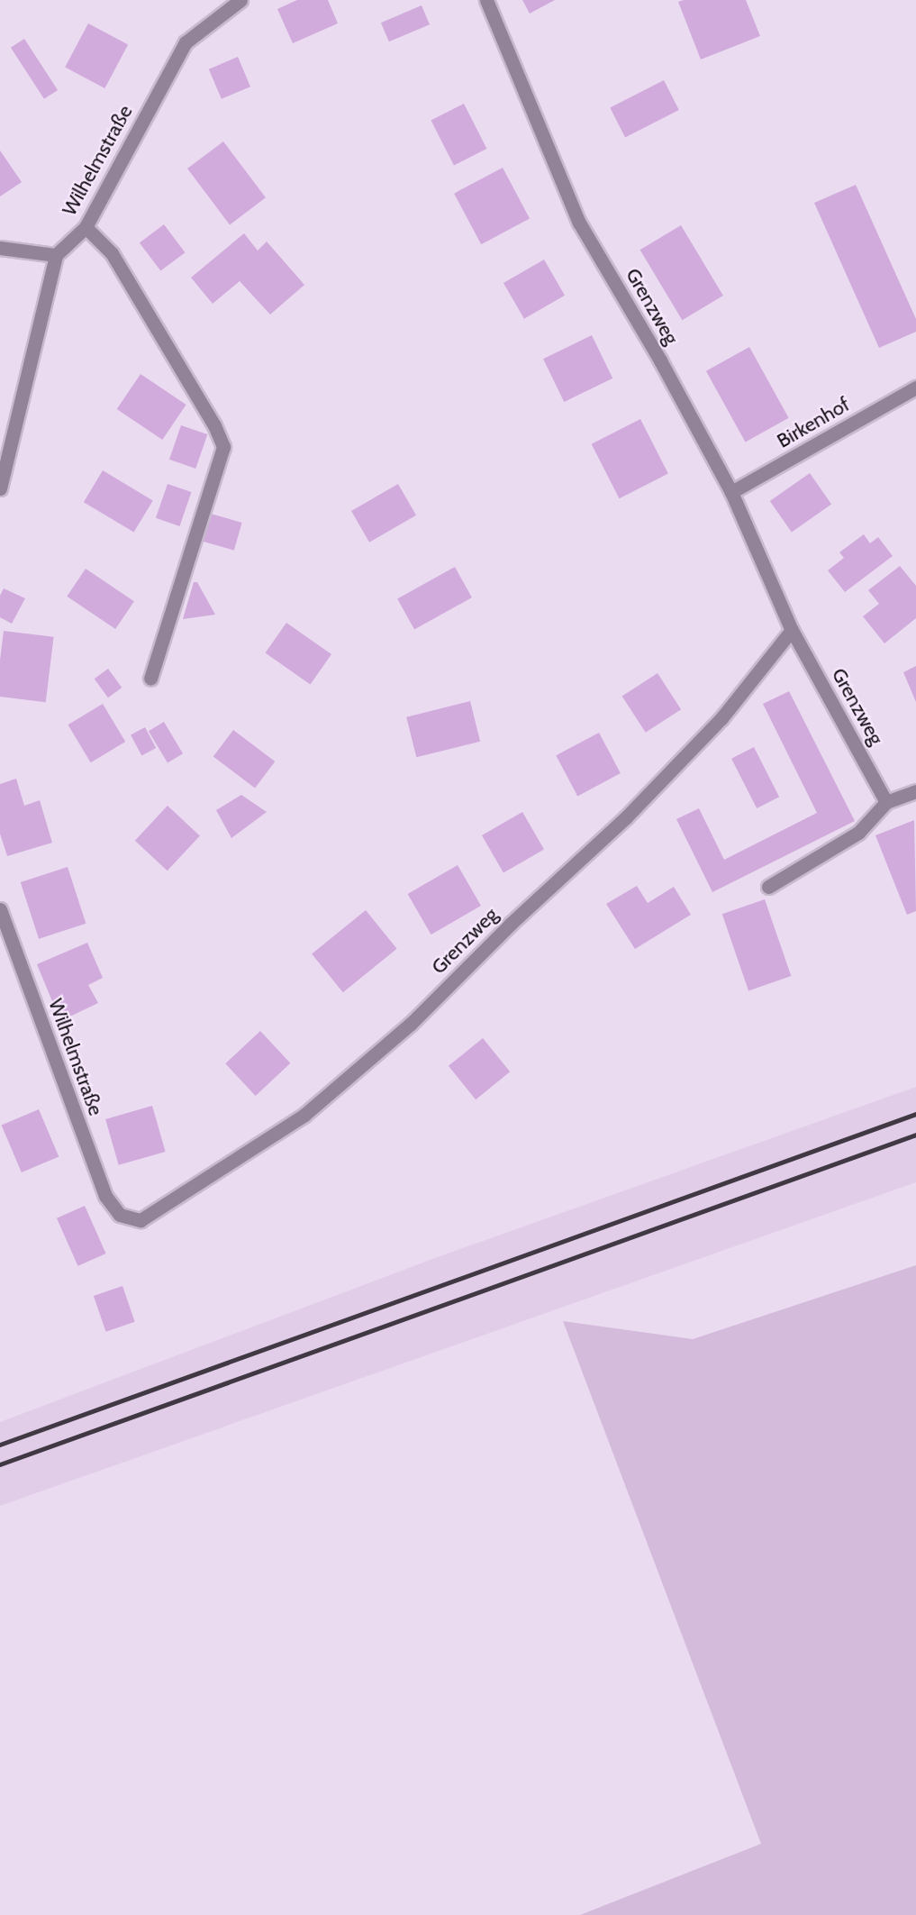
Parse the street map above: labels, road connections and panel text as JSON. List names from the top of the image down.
{
  "streets": {
    "street": ["Wilhelmstraße", "Grenzweg", "Birkenhof"]
  },
  "crossings": [
    ["Wilhelmstraße", "Grenzweg"],
    ["Grenzweg", "Birkenhof"]
  ]
}
